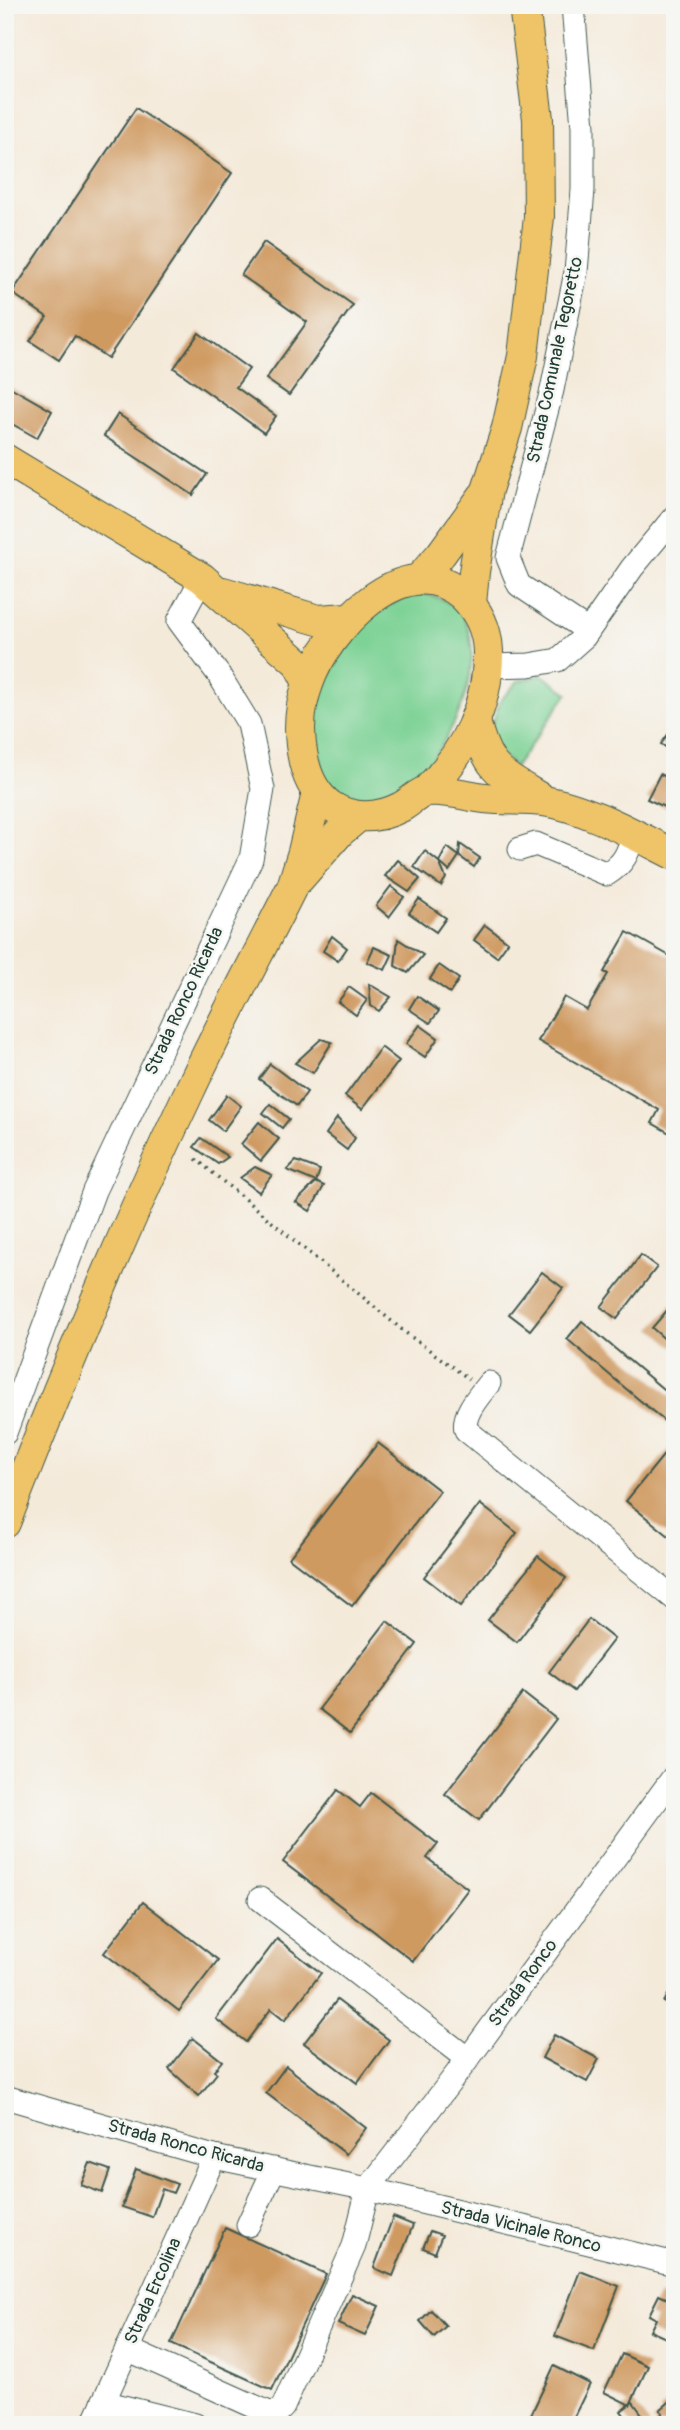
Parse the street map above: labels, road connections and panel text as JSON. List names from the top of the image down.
{
  "streets": {
    "street": [
      "Strada Comunale Tegoretto",
      "Strada Ronco Ricarda",
      "Strada Ronco",
      "Strada Vicinale Ronco",
      "Strada Ercolina"
    ]
  },
  "crossings": [
    ["Strada Ronco Ricarda", "Strada Ronco"],
    ["Strada Ronco Ricarda", "Strada Vicinale Ronco"],
    ["Strada Ronco Ricarda", "Strada Ercolina"],
    ["Strada Ronco", "Strada Vicinale Ronco"]
  ]
}
